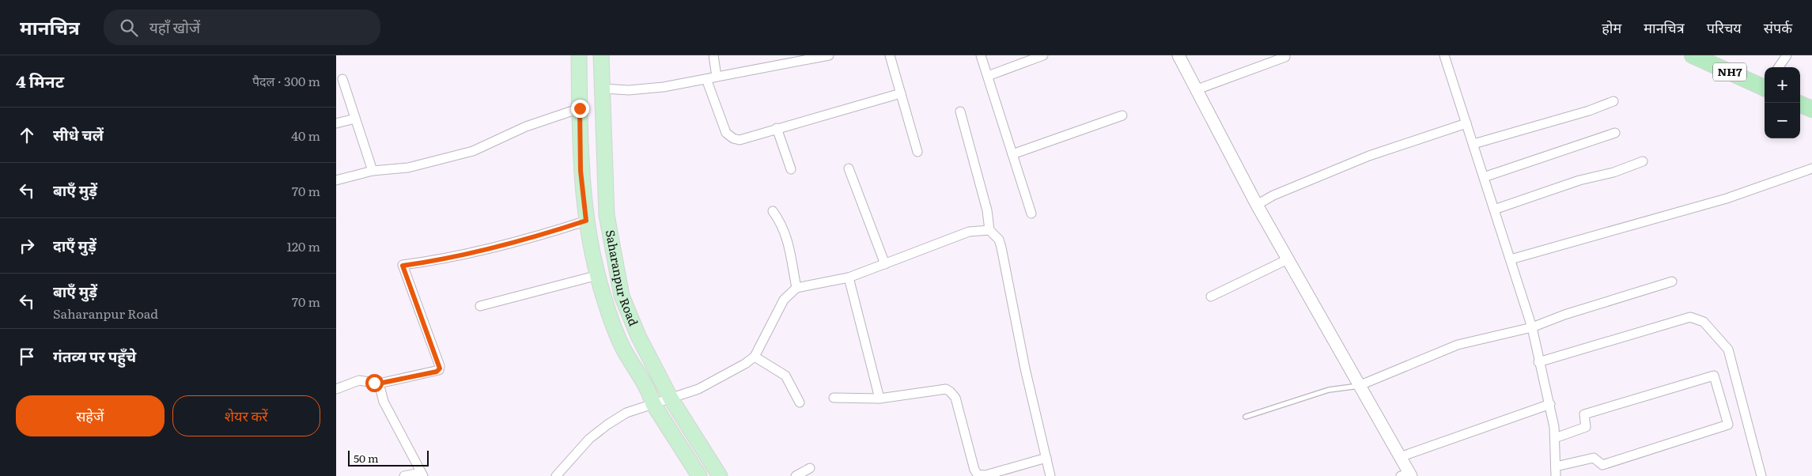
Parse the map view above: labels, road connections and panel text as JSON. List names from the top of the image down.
{
  "streets": {
    "highway": ["NH7"],
    "main road": ["Saharanpur Road"]
  },
  "scale_bar": "50 m",
  "page": {
    "header": "मानचित्र",
    "search": "यहाँ खोजें",
    "nav": [
      "होम",
      "मानचित्र",
      "परिचय",
      "संपर्क"
    ],
    "heading": ["4 मिनट", "पैदल · 300 m"],
    "map_buttons": ["+", "−"],
    "list": [
      ["सीधे चलें", "40 m"],
      ["बाएँ मुड़ें", "70 m"],
      ["दाएँ मुड़ें", "120 m"],
      ["बाएँ मुड़ें", "Saharanpur Road", "70 m"],
      "गंतव्य पर पहुँचे"
    ],
    "buttons": ["सहेजें", "शेयर करें"],
    "scale": "50 m"
  }
}
